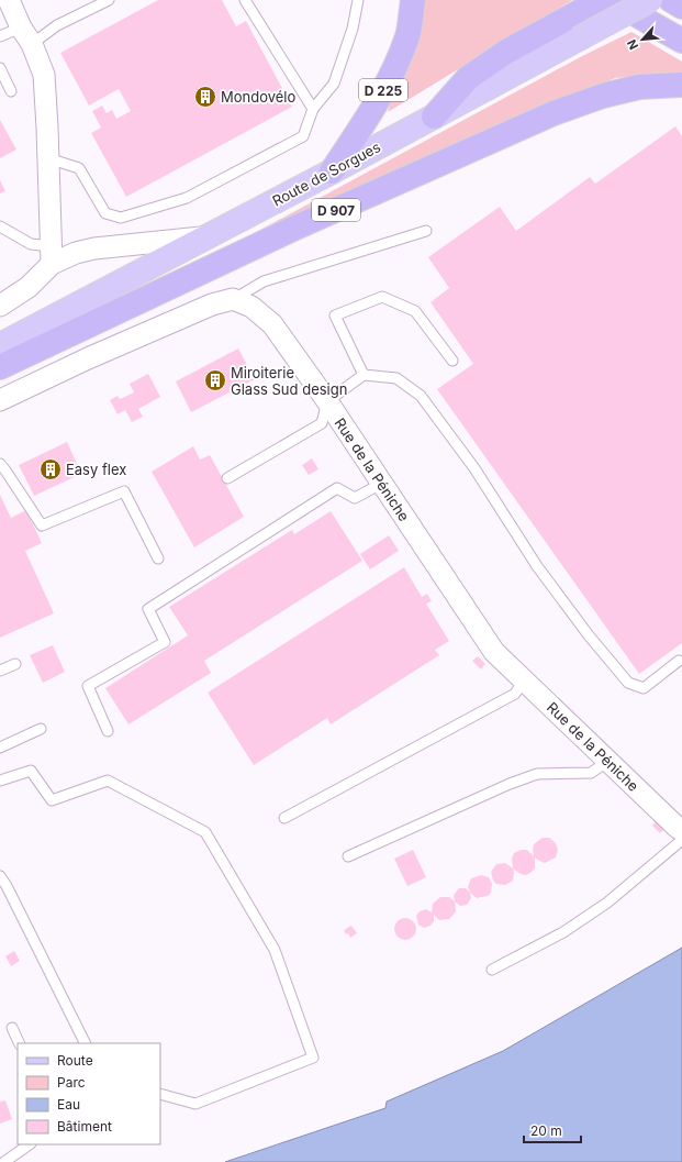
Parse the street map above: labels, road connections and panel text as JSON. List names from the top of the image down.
{
  "streets": {
    "highway": ["D 225", "D 907"],
    "main road": ["Route de Sorgues"],
    "street": ["Rue de la Péniche"]
  },
  "crossings": [
    ["D 225", "Route de Sorgues"],
    ["Route de Sorgues", "D 907"]
  ],
  "places": {
    "building": ["Mondovélo", "Miroiterie Glass Sud design", "Easy flex"]
  },
  "legend": [
    "Route",
    "Parc",
    "Eau",
    "Bâtiment"
  ],
  "scale_bar": "20 m",
  "north": "bottom left"
}
